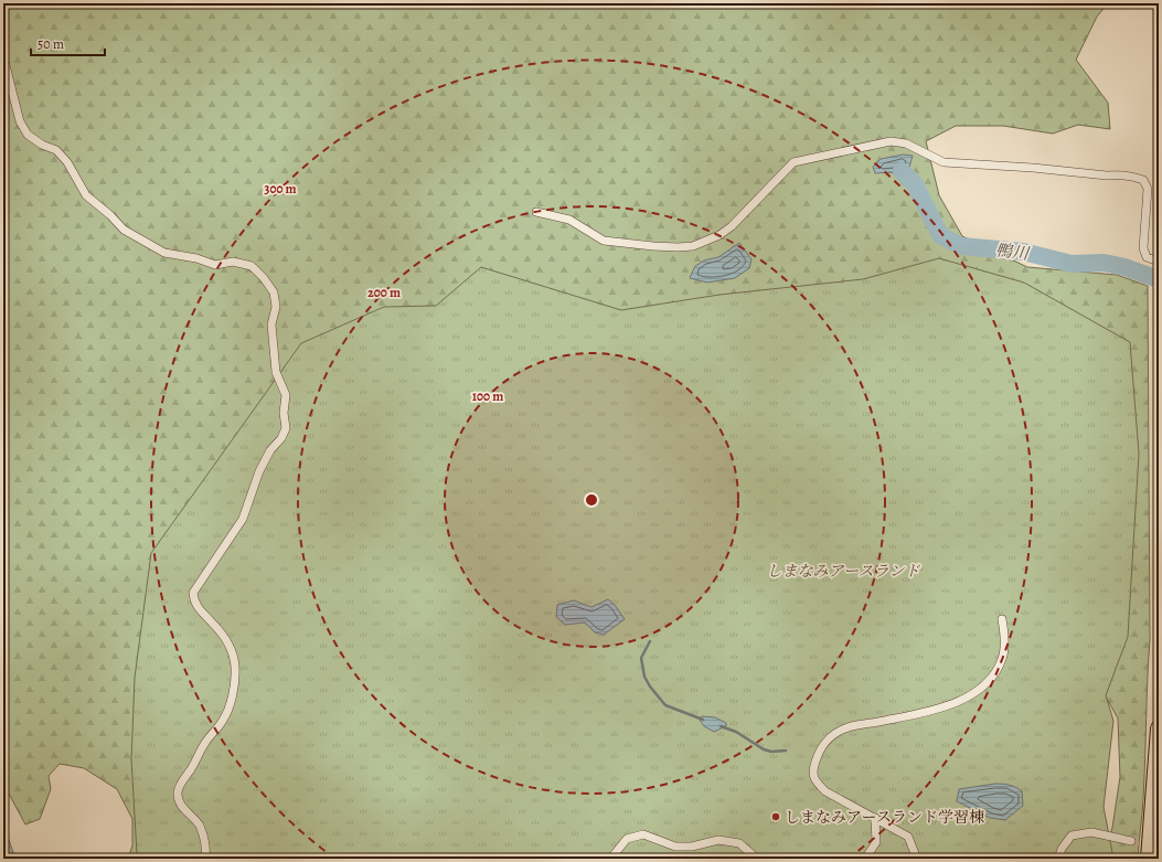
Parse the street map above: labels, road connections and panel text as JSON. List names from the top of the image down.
{
  "water": ["鴨川"],
  "parks": ["しまなみアースランド"],
  "places": ["しまなみアースランド学習棟"],
  "scale_bar": "50 m",
  "rings": ["300 m", "200 m", "100 m"]
}
